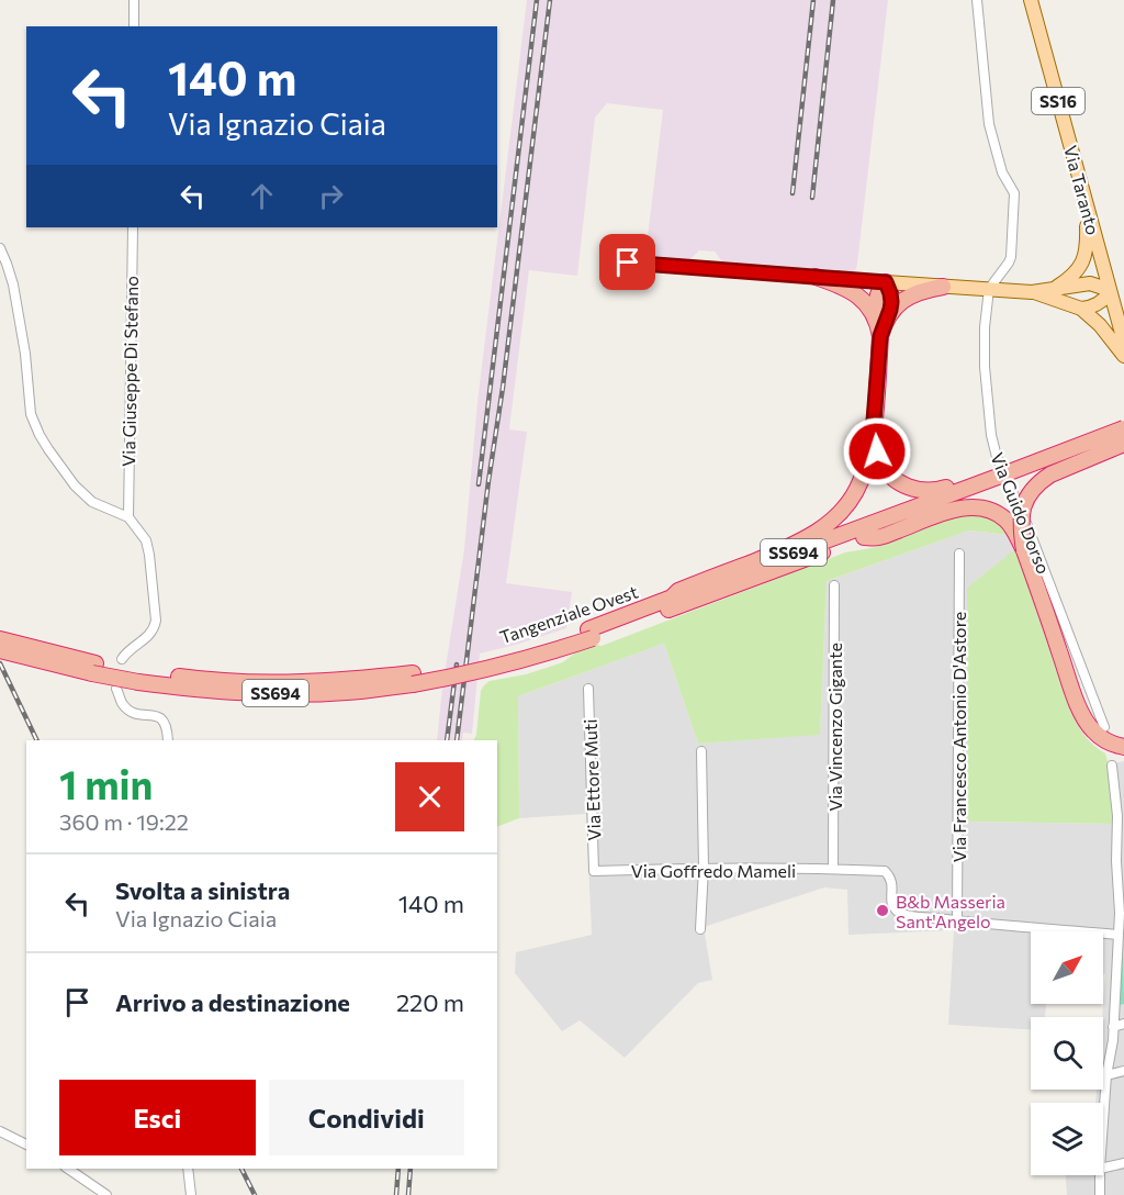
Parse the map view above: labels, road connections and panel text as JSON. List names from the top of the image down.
{
  "streets": {
    "highway": ["SS694", "Tangenziale Ovest"],
    "main road": ["SS16", "Via Taranto"],
    "street": [
      "Via Giuseppe Di Stefano",
      "Via Guido Dorso",
      "Via Vincenzo Gigante",
      "Via Francesco Antonio D'Astore",
      "Via Ettore Muti",
      "Via Goffredo Mameli"
    ]
  },
  "crossings": [
    ["Via Vincenzo Gigante", "Via Goffredo Mameli"],
    ["Via Francesco Antonio D'Astore", "Via Goffredo Mameli"],
    ["Via Ettore Muti", "Via Goffredo Mameli"]
  ],
  "places": ["B&b Masseria Sant'Angelo"],
  "north": "top right",
  "page": {
    "turn": ["140 m", "Via Ignazio Ciaia"],
    "heading": ["1 min", "360 m · 19:22"],
    "list": [
      {
        "name": "Svolta a sinistra",
        "note": "Via Ignazio Ciaia",
        "value": "140 m"
      },
      {
        "name": "Arrivo a destinazione",
        "value": "220 m"
      }
    ],
    "buttons": ["Esci", "Condividi"]
  }
}
